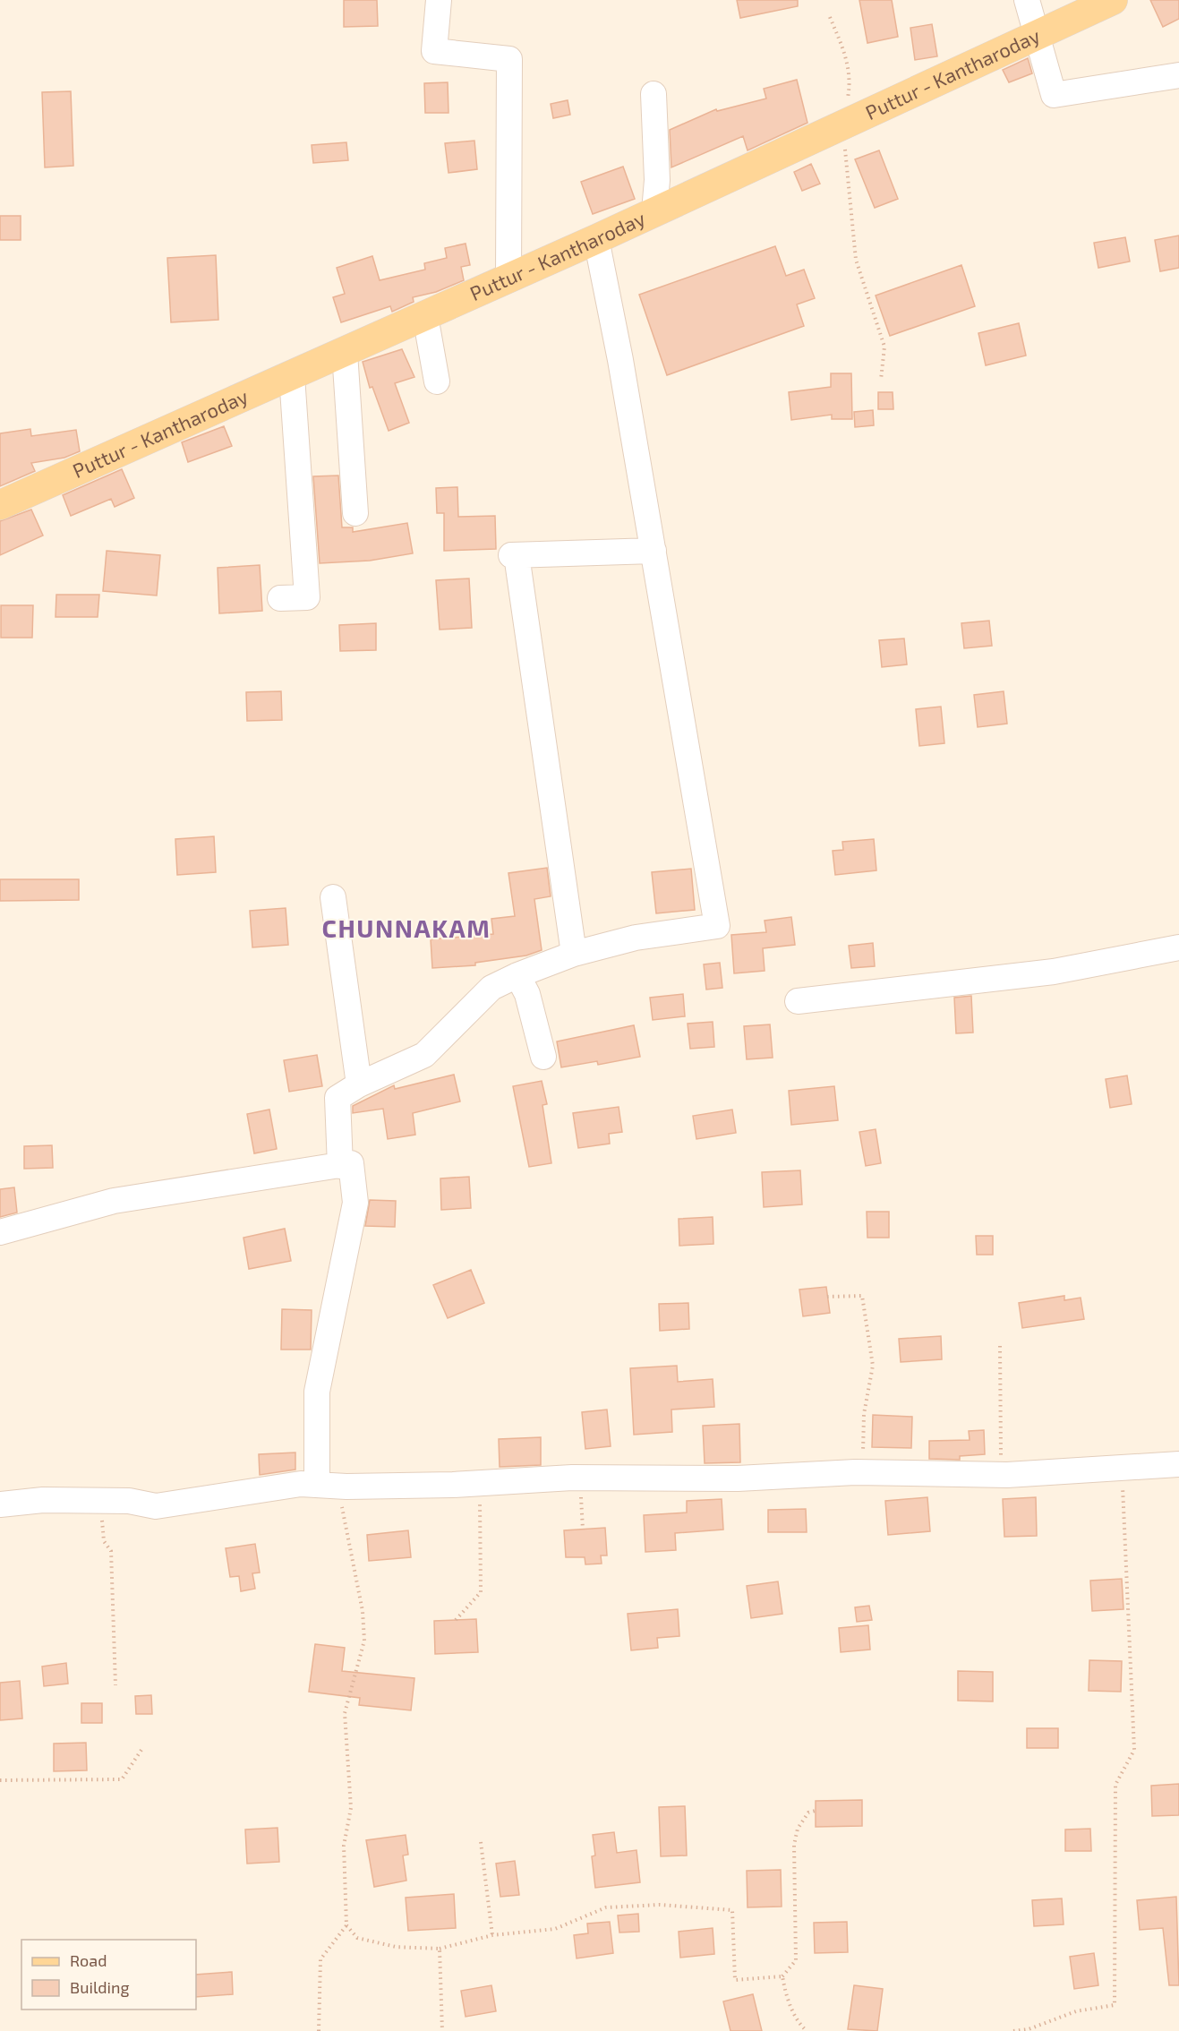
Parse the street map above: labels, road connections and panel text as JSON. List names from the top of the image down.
{
  "streets": {
    "main road": ["Puttur - Kantharoday"]
  },
  "districts": ["CHUNNAKAM"],
  "legend": ["Road", "Building"]
}
